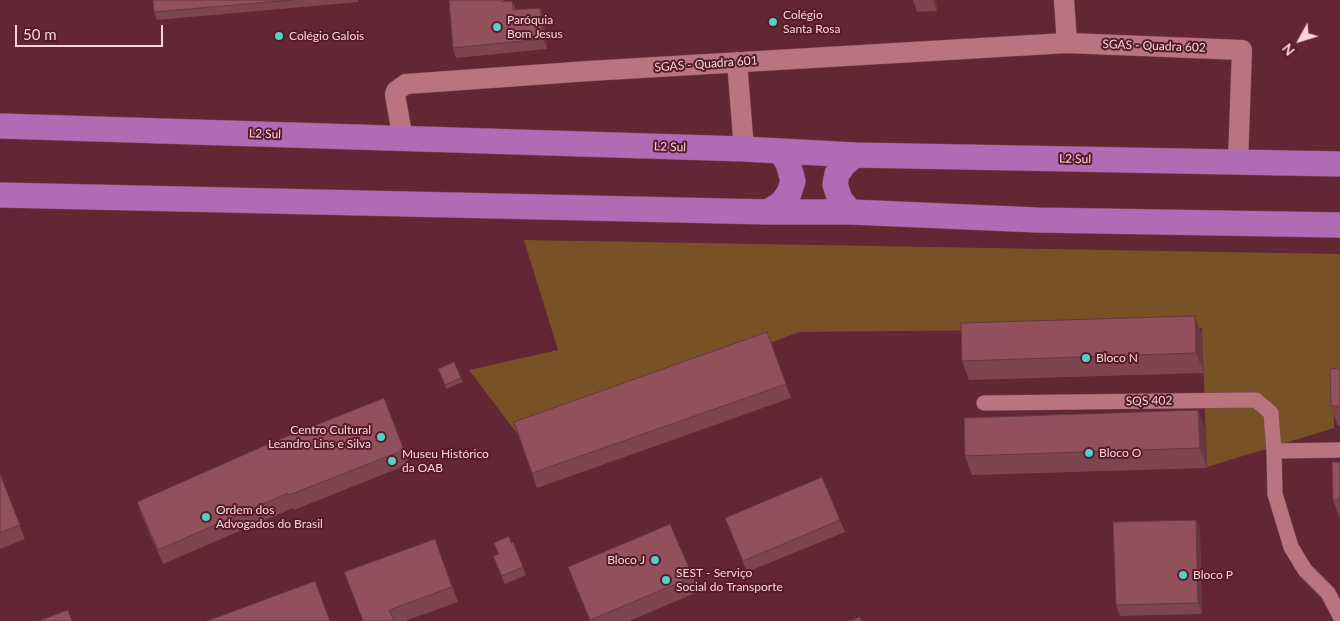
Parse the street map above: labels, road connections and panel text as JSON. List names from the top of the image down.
{
  "streets": {
    "main road": ["L2 Sul"],
    "street": ["SGAS - Quadra 602", "SGAS - Quadra 601", "SQS 402"]
  },
  "crossings": [
    ["SGAS - Quadra 602", "SGAS - Quadra 601"],
    ["SGAS - Quadra 602", "L2 Sul"],
    ["SGAS - Quadra 601", "L2 Sul"]
  ],
  "places": [
    "Colégio Santa Rosa",
    "Paróquia Bom Jesus",
    "Colégio Galois",
    "Bloco N",
    "Centro Cultural Leandro Lins e Silva",
    "Bloco O",
    "Museu Histórico da OAB",
    "Ordem dos Advogados do Brasil",
    "Bloco J",
    "Bloco P",
    "SEST - Serviço Social do Transporte"
  ],
  "scale_bar": "50 m",
  "north": "bottom left"
}
